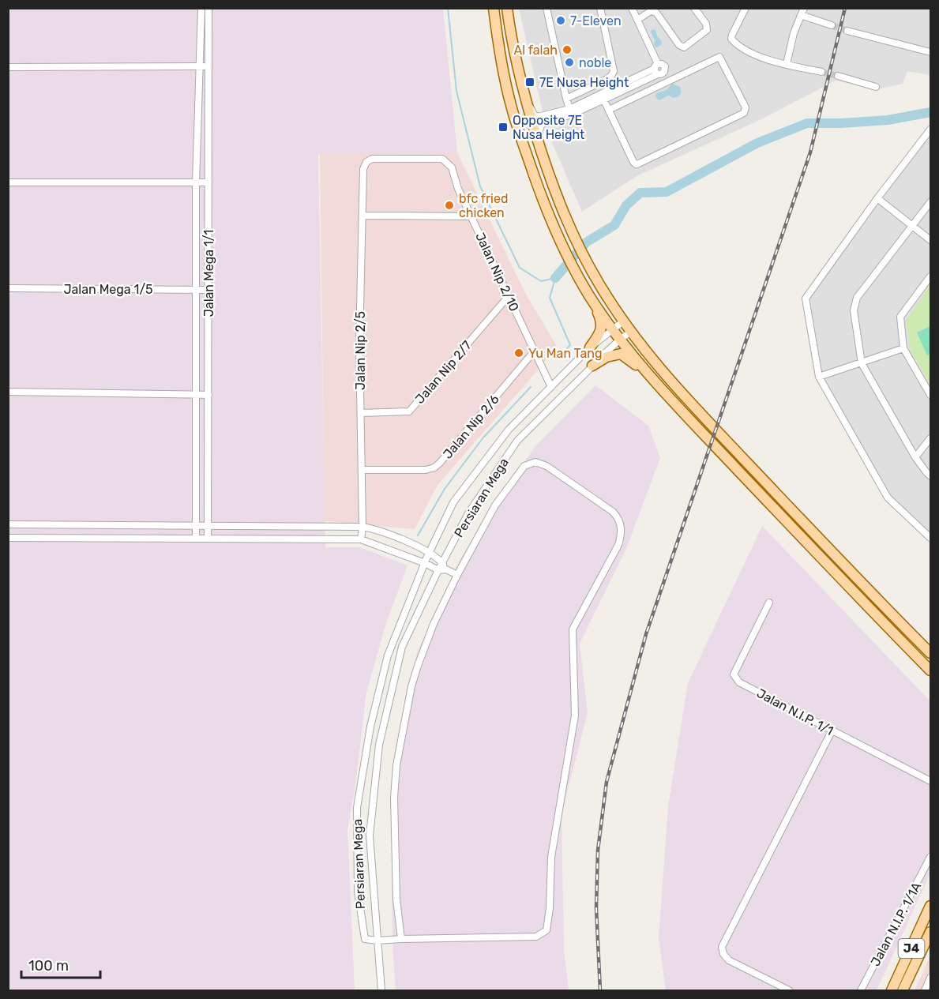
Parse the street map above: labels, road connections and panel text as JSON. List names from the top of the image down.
{
  "streets": {
    "main road": ["J4"],
    "street": [
      "Jalan Nip 2/10",
      "Jalan Mega 1/1",
      "Jalan Mega 1/5",
      "Jalan Nip 2/5",
      "Jalan Nip 2/7",
      "Jalan Nip 2/6",
      "Persiaran Mega",
      "Jalan N.I.P. 1/1",
      "Jalan N.I.P. 1/1A"
    ]
  },
  "crossings": [
    ["Jalan Nip 2/10", "Jalan Nip 2/5"],
    ["Jalan Nip 2/10", "Jalan Nip 2/7"],
    ["Jalan Nip 2/10", "Jalan Nip 2/6"],
    ["Jalan Nip 2/10", "Persiaran Mega"],
    ["Jalan Mega 1/1", "Jalan Mega 1/5"],
    ["Jalan Nip 2/5", "Jalan Nip 2/7"],
    ["Jalan Nip 2/5", "Jalan Nip 2/6"]
  ],
  "places": {
    "other": [
      "7-Eleven",
      "Al falah",
      "noble",
      "bfc fried chicken",
      "Yu Man Tang"
    ],
    "transit": ["7E Nusa Height", "Opposite 7E Nusa Height"]
  },
  "scale_bar": "100 m"
}
